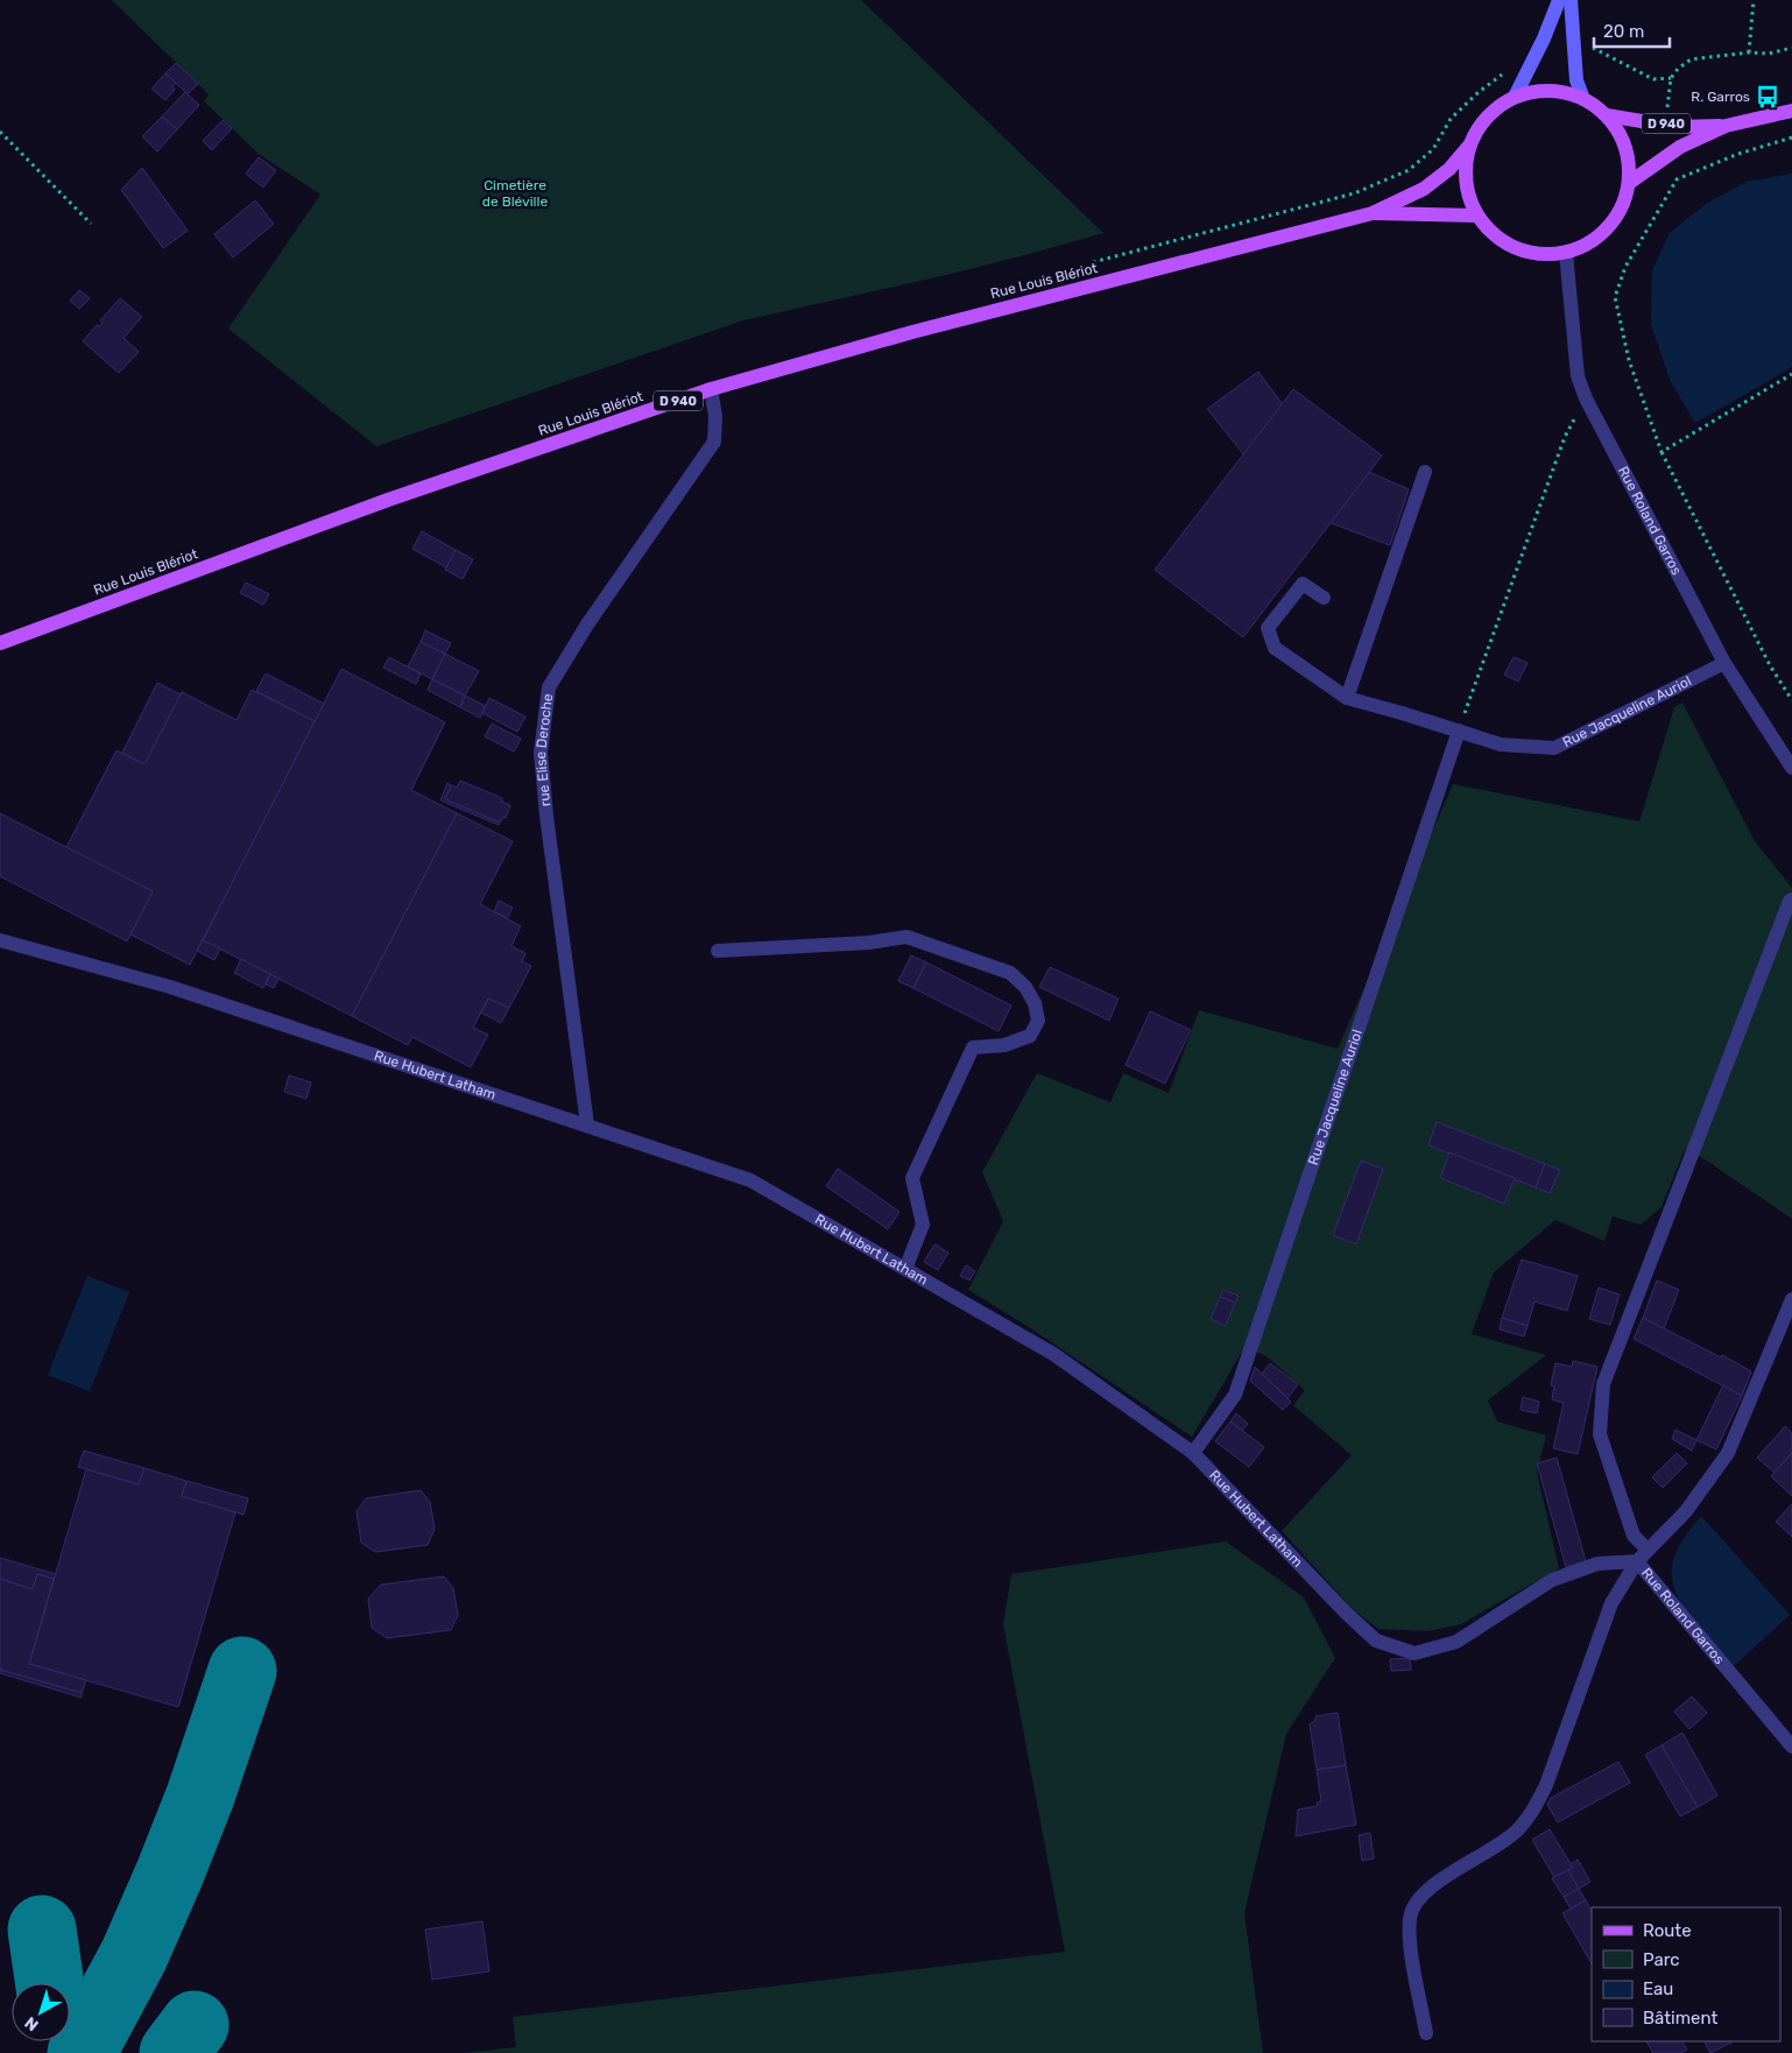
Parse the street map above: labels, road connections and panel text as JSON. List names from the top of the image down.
{
  "streets": {
    "main road": ["D 940", "Rue Louis Blériot"],
    "street": [
      "Rue Roland Garros",
      "Rue Jacqueline Auriol",
      "rue Elise Deroche",
      "Rue Hubert Latham"
    ]
  },
  "crossings": [
    ["D 940", "Rue Louis Blériot"],
    ["D 940", "Rue Roland Garros"],
    ["Rue Louis Blériot", "Rue Roland Garros"],
    ["Rue Louis Blériot", "rue Elise Deroche"],
    ["Rue Roland Garros", "Rue Jacqueline Auriol"],
    ["Rue Roland Garros", "Rue Hubert Latham"],
    ["Rue Jacqueline Auriol", "Rue Hubert Latham"],
    ["rue Elise Deroche", "Rue Hubert Latham"]
  ],
  "parks": ["Cimetière de Bléville"],
  "places": {
    "bus stop": ["R. Garros"]
  },
  "legend": [
    "Route",
    "Parc",
    "Eau",
    "Bâtiment"
  ],
  "scale_bar": "20 m",
  "north": "bottom left"
}
